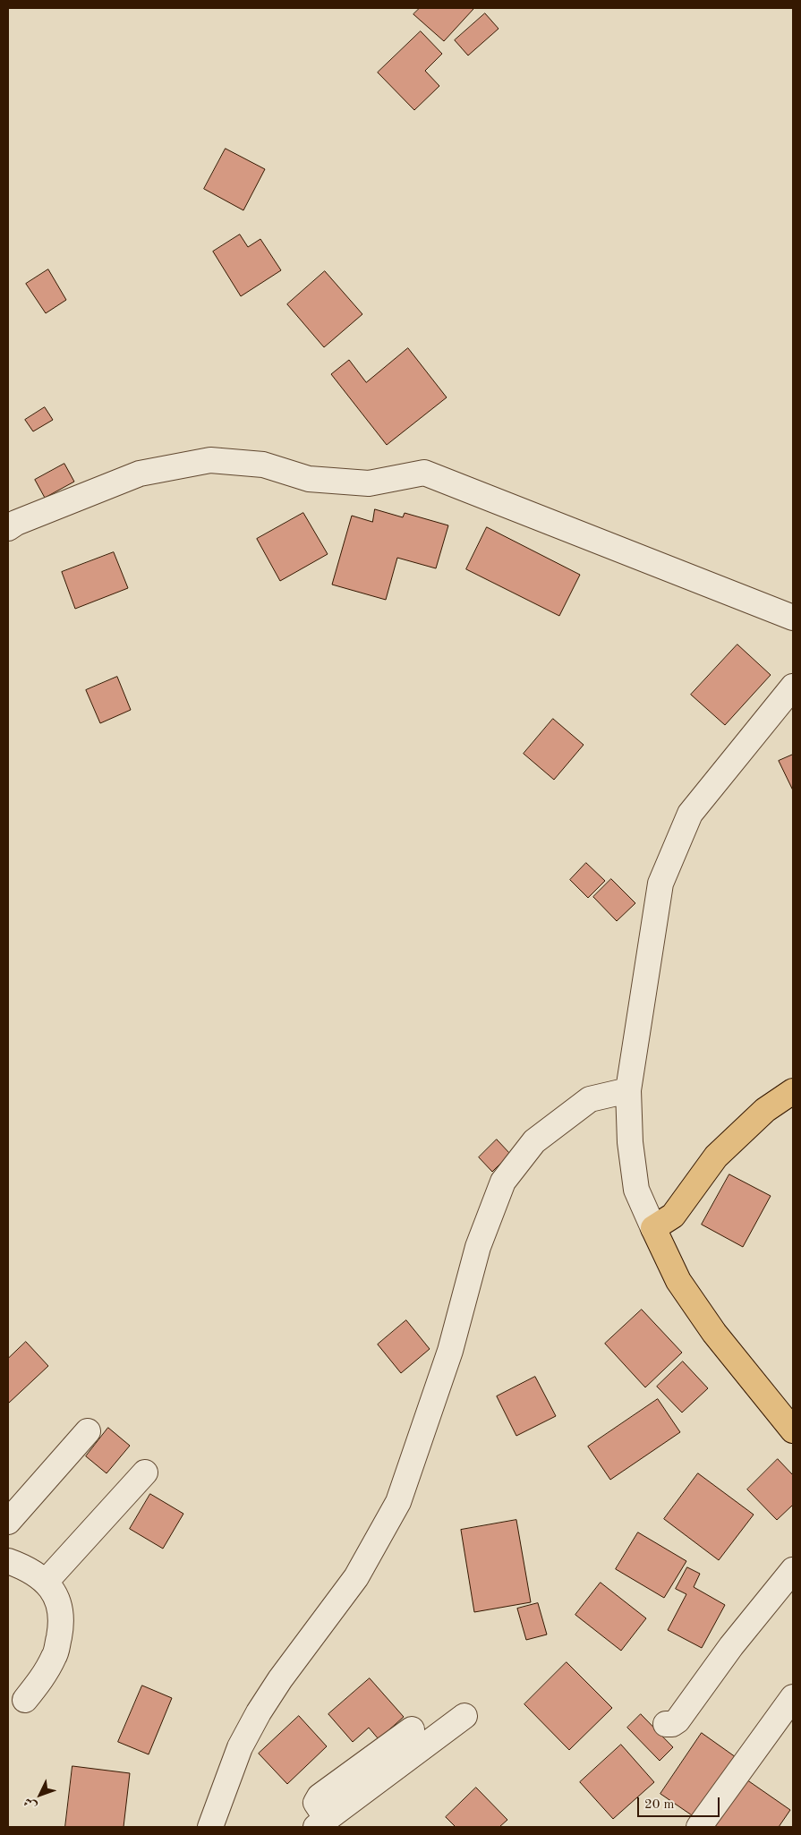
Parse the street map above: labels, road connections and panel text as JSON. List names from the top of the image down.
{
  "scale_bar": "20 m",
  "north": "bottom left"
}
